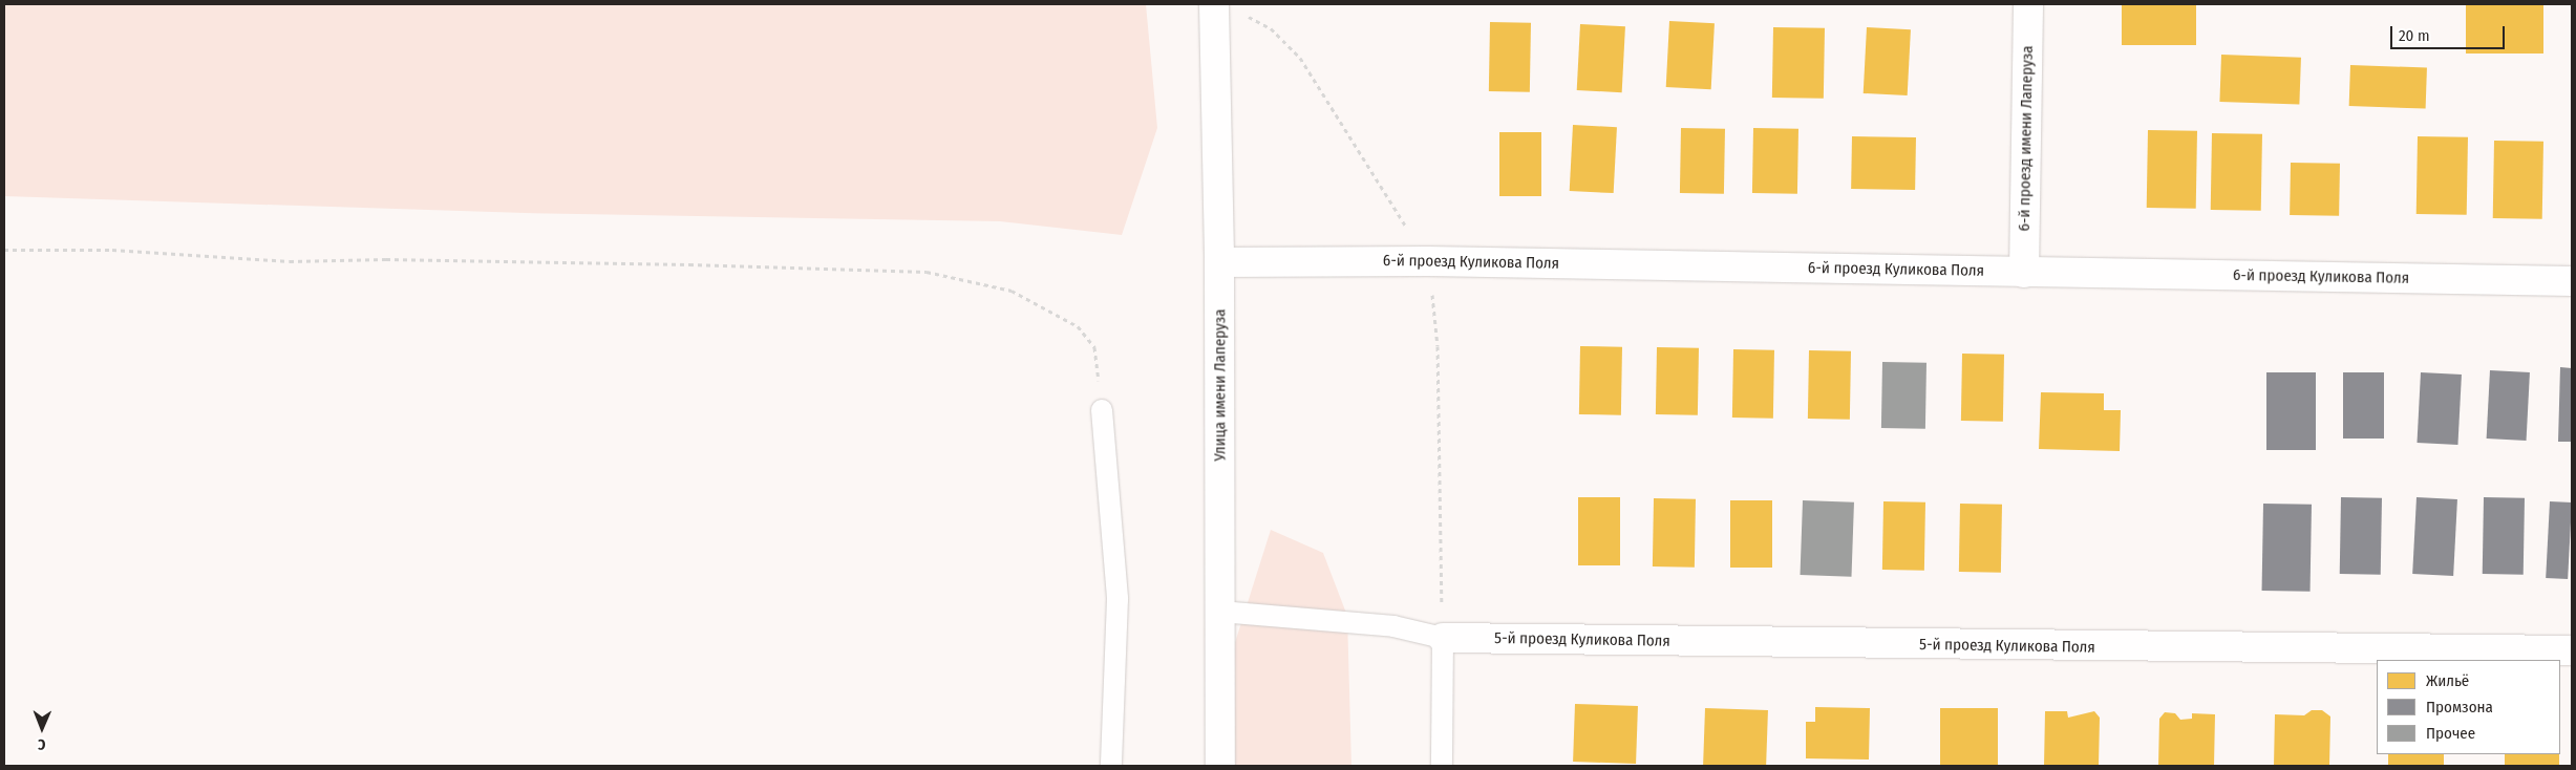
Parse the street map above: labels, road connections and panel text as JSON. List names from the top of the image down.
{
  "streets": {
    "street": [
      "6-й проезд имени Лаперуза",
      "6-й проезд Куликова Поля",
      "Улица имени Лаперуза",
      "5-й проезд Куликова Поля"
    ]
  },
  "crossings": [
    ["6-й проезд имени Лаперуза", "6-й проезд Куликова Поля"],
    ["6-й проезд Куликова Поля", "Улица имени Лаперуза"]
  ],
  "legend": ["Жильё", "Промзона", "Прочее"],
  "scale_bar": "20 m",
  "north": "bottom"
}
